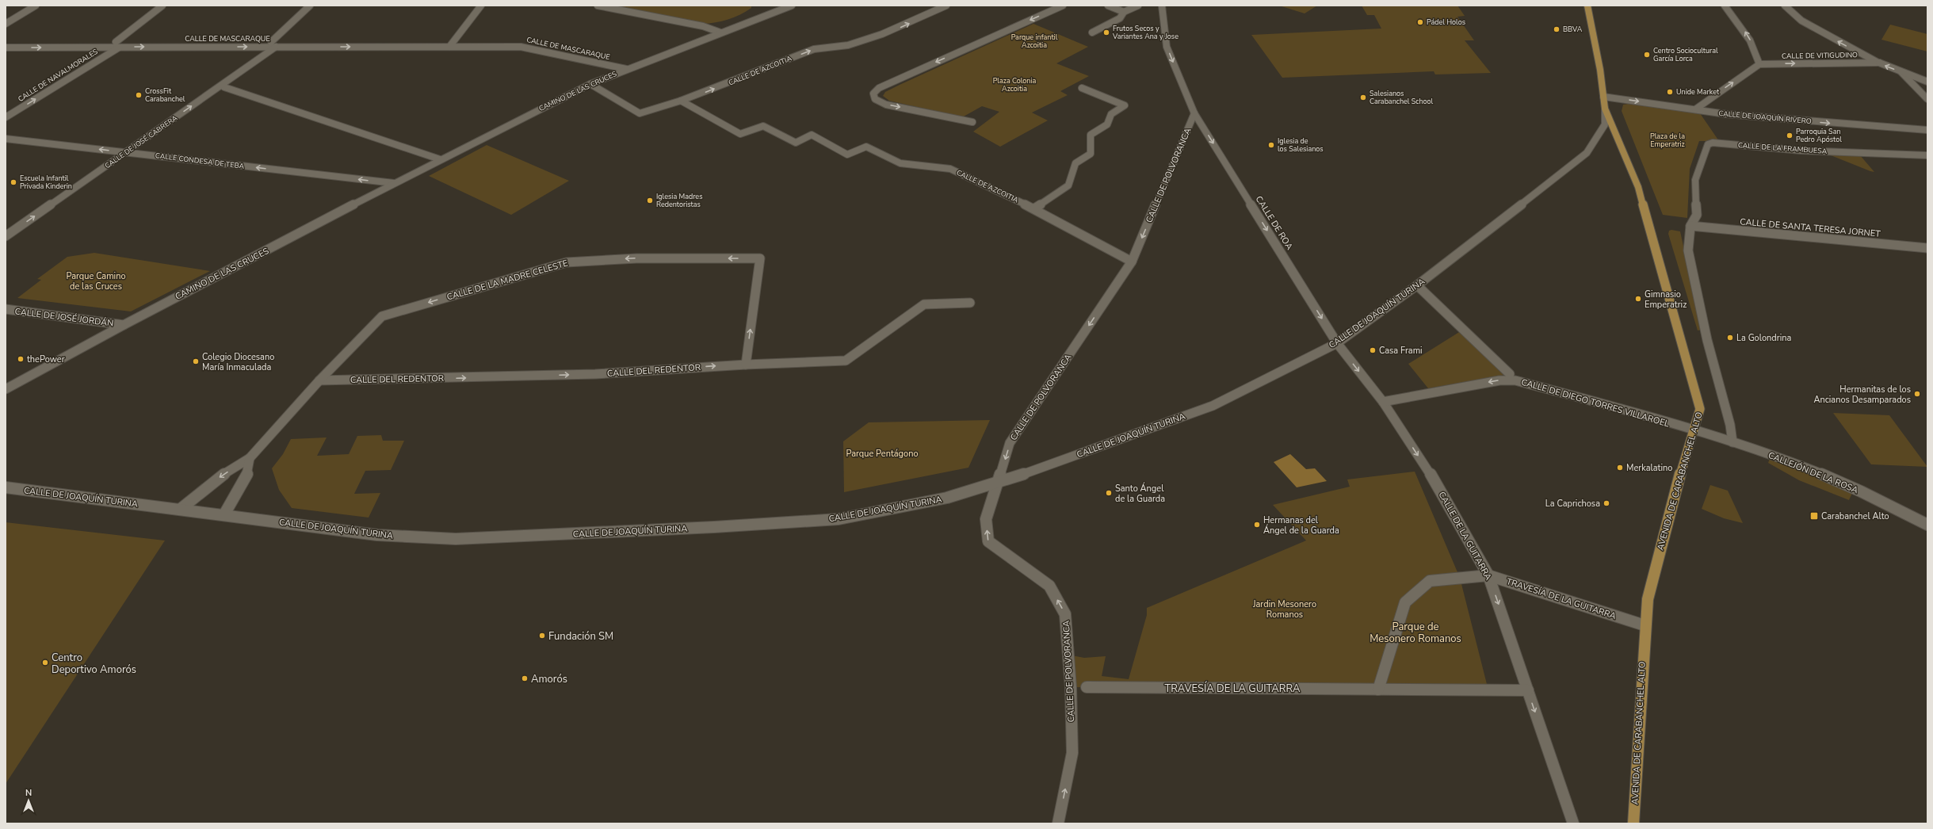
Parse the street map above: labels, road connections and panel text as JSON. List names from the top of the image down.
{
  "streets": {
    "main road": ["AVENIDA DE CARABANCHEL ALTO"],
    "street": [
      "CALLE DE MASCARAQUE",
      "CALLE DE VITIGUDINO",
      "CALLE DE AZCOITIA",
      "CALLE DE NAVALMORALES",
      "CAMINO DE LAS CRUCES",
      "CALLE DE JOAQUÍN RIVERO",
      "CALLE DE JOSÉ CABRERA",
      "CALLE DE LA FRAMBUESA",
      "CALLE CONDESA DE TEBA",
      "CALLE DE POLVORANCA",
      "CALLE DE ROA",
      "CALLE DE SANTA TERESA JORNET",
      "CALLE DE LA MADRE CELESTE",
      "CALLE DE JOAQUÍN TURINA",
      "CALLE DE JOSÉ JORDÁN",
      "CALLE DEL REDENTOR",
      "CALLE DE DIEGO TORRES VILLAROEL",
      "CALLEJÓN DE LA ROSA",
      "CALLE DE LA GUITARRA",
      "TRAVESÍA DE LA GUITARRA"
    ]
  },
  "crossings": [
    ["CALLE DE MASCARAQUE", "CALLE DE NAVALMORALES"],
    ["CALLE DE MASCARAQUE", "CAMINO DE LAS CRUCES"],
    ["CALLE DE MASCARAQUE", "CALLE DE JOSÉ CABRERA"],
    ["CALLE DE AZCOITIA", "CAMINO DE LAS CRUCES"],
    ["CALLE DE AZCOITIA", "CALLE DE POLVORANCA"],
    ["CAMINO DE LAS CRUCES", "CALLE CONDESA DE TEBA"],
    ["CAMINO DE LAS CRUCES", "CALLE DE JOSÉ JORDÁN"],
    ["CALLE DE JOSÉ CABRERA", "CALLE CONDESA DE TEBA"],
    ["CALLE DE LA FRAMBUESA", "CALLE DE SANTA TERESA JORNET"],
    ["CALLE DE POLVORANCA", "CALLE DE ROA"],
    ["CALLE DE POLVORANCA", "CALLE DE JOAQUÍN TURINA"],
    ["CALLE DE ROA", "CALLE DE JOAQUÍN TURINA"],
    ["CALLE DE ROA", "CALLE DE LA GUITARRA"],
    ["CALLE DE LA MADRE CELESTE", "CALLE DE JOAQUÍN TURINA"],
    ["CALLE DE LA MADRE CELESTE", "CALLE DEL REDENTOR"],
    ["CALLE DE JOAQUÍN TURINA", "AVENIDA DE CARABANCHEL ALTO"],
    ["CALLE DE JOAQUÍN TURINA", "CALLE DE LA GUITARRA"],
    ["CALLE DE DIEGO TORRES VILLAROEL", "CALLEJÓN DE LA ROSA"],
    ["CALLE DE DIEGO TORRES VILLAROEL", "AVENIDA DE CARABANCHEL ALTO"],
    ["CALLE DE DIEGO TORRES VILLAROEL", "CALLE DE LA GUITARRA"],
    ["CALLEJÓN DE LA ROSA", "AVENIDA DE CARABANCHEL ALTO"],
    ["AVENIDA DE CARABANCHEL ALTO", "TRAVESÍA DE LA GUITARRA"],
    ["CALLE DE LA GUITARRA", "TRAVESÍA DE LA GUITARRA"]
  ],
  "one_way": [
    "CALLE DE VITIGUDINO",
    "CALLE DE NAVALMORALES",
    "CALLE DE JOAQUÍN RIVERO",
    "CALLE DE JOSÉ CABRERA",
    "CALLE DE ROA",
    "CALLE DEL REDENTOR",
    "CALLE DE DIEGO TORRES VILLAROEL",
    "CALLE DE LA GUITARRA"
  ],
  "parks": [
    "Parque infantil Azcoitia",
    "Plaza Colonia Azcoitia",
    "Plaza de la Emperatriz",
    "Parque Camino de las Cruces",
    "Parque Pentágono",
    "Jardin Mesonero Romanos",
    "Parque de Mesonero Romanos"
  ],
  "places": {
    "other": [
      "Pádel Holos",
      "BBVA",
      "Frutos Secos y Variantes Ana y Jose",
      "Centro Sociocultural García Lorca",
      "Unide Market",
      "CrossFit Carabanchel",
      "Salesianos Carabanchel School",
      "Parroquia San Pedro Apóstol",
      "Iglesia de los Salesianos",
      "Escuela Infantil Privada Kinderin",
      "Iglesia Madres Redentoristas",
      "Gimnasio Emperatriz",
      "La Golondrina",
      "Casa Frami",
      "thePower",
      "Colegio Diocesano María Inmaculada",
      "Hermanitas de los Ancianos Desamparados",
      "Merkalatino",
      "Santo Ángel de la Guarda",
      "La Caprichosa",
      "Hermanas del Ángel de la Guarda",
      "Fundación SM",
      "Centro Deportivo Amorós",
      "Amorós"
    ],
    "transit": ["Carabanchel Alto"]
  },
  "north": "top"
}
